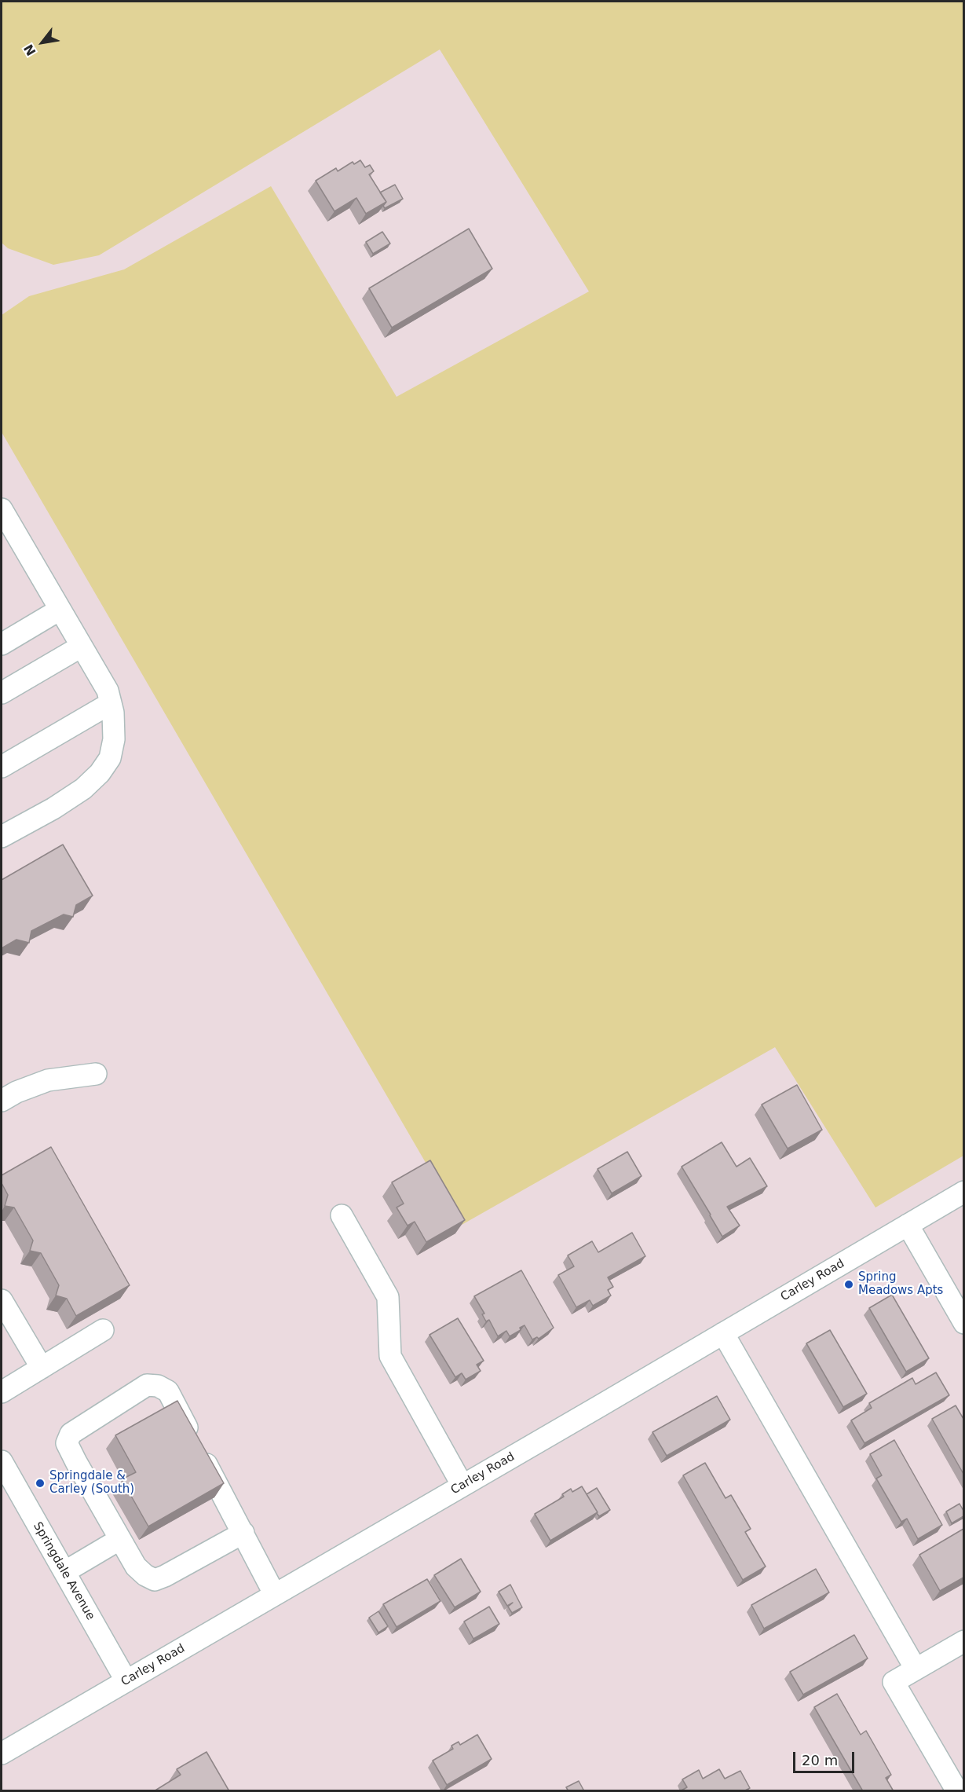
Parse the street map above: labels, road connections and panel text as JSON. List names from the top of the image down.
{
  "streets": {
    "street": ["Carley Road", "Springdale Avenue"]
  },
  "crossings": [
    ["Carley Road", "Springdale Avenue"]
  ],
  "places": ["Spring Meadows Apts", "Springdale & Carley (South)"],
  "scale_bar": "20 m",
  "north": "bottom left"
}
